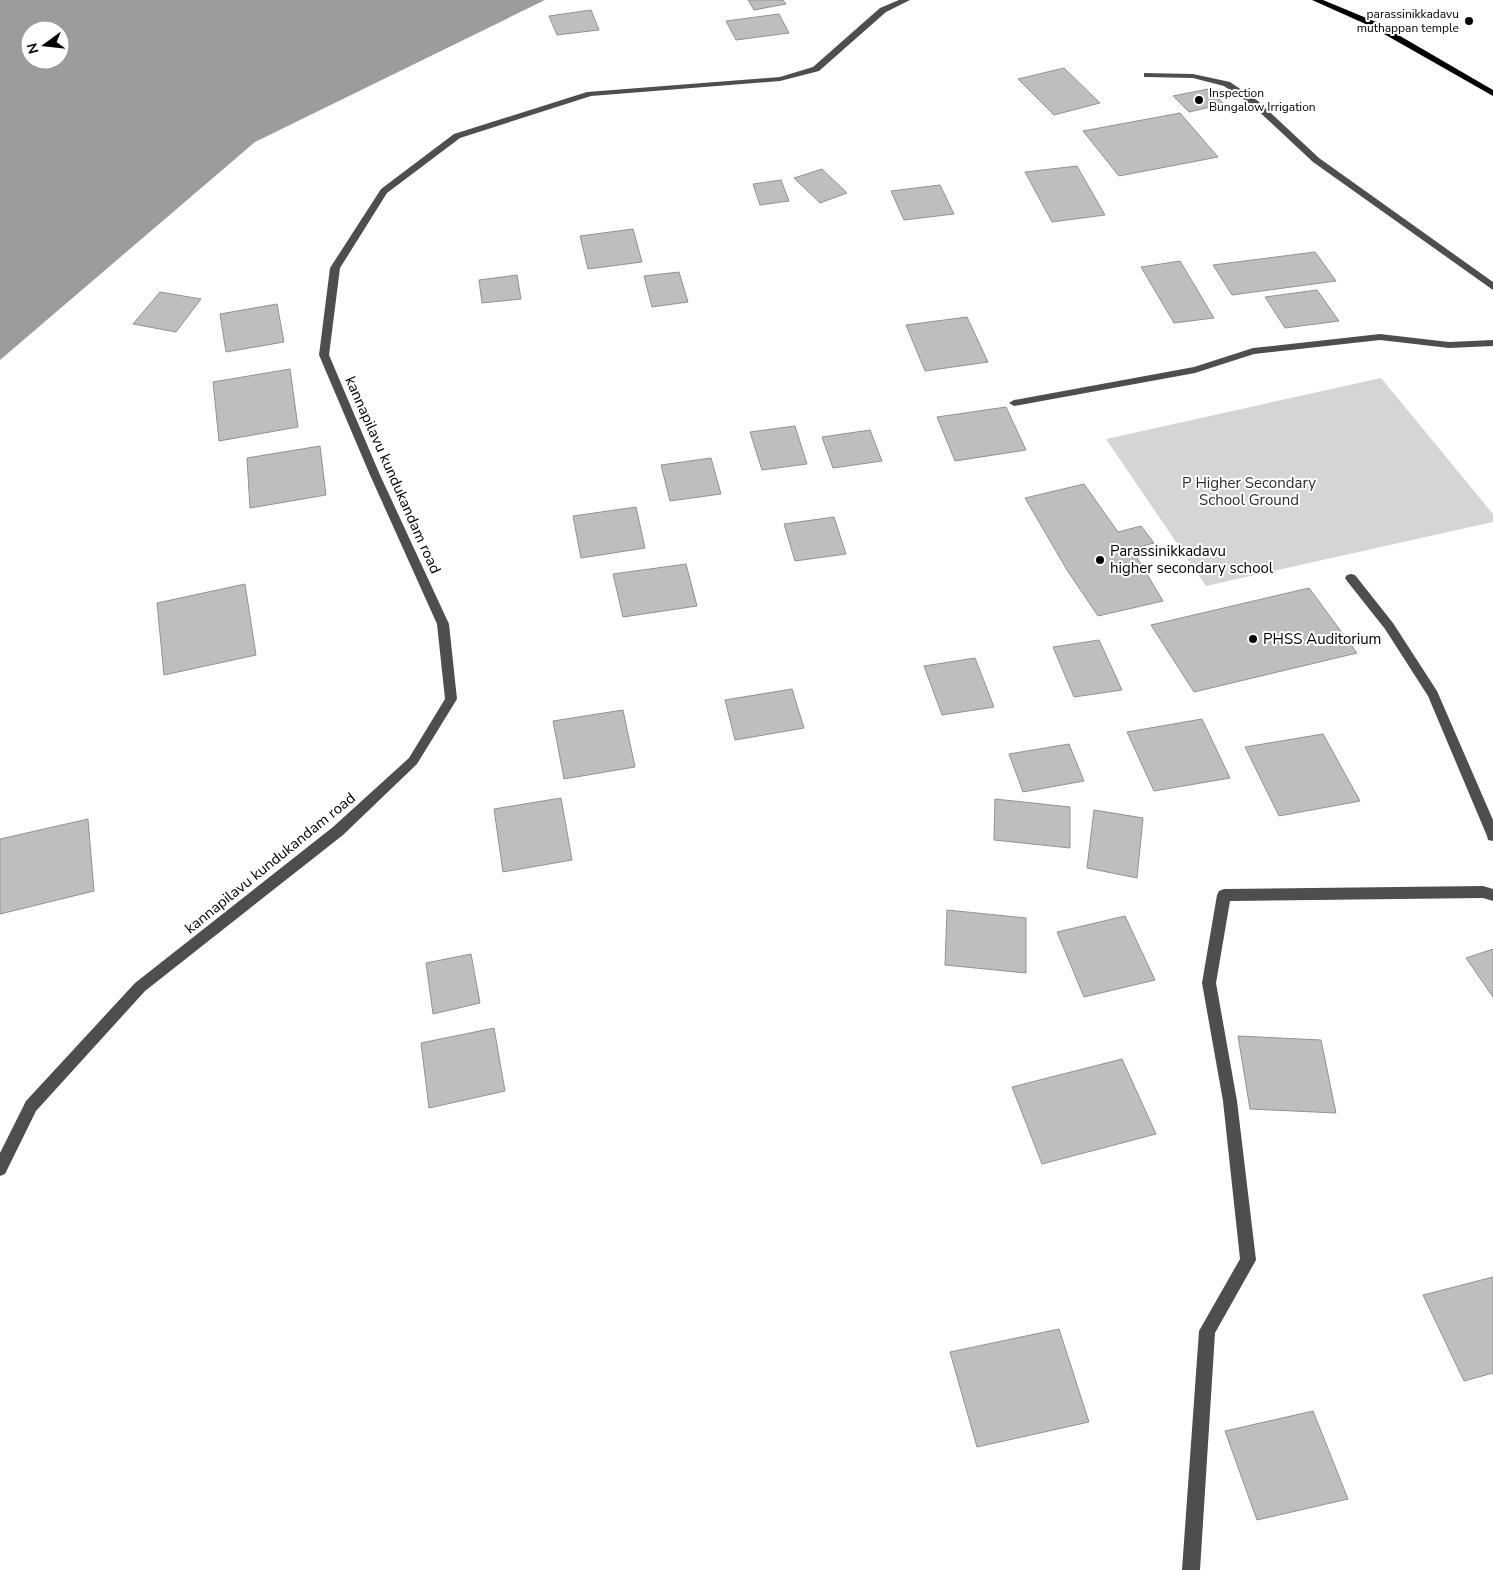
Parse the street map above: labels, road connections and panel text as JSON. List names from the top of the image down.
{
  "streets": {
    "street": ["kannapilavu kundukandam road"]
  },
  "parks": ["P Higher Secondary School Ground"],
  "places": [
    "parassinikkadavu muthappan temple",
    "Inspection Bungalow Irrigation",
    "Parassinikkadavu higher secondary school",
    "PHSS Auditorium"
  ],
  "north": "left"
}
